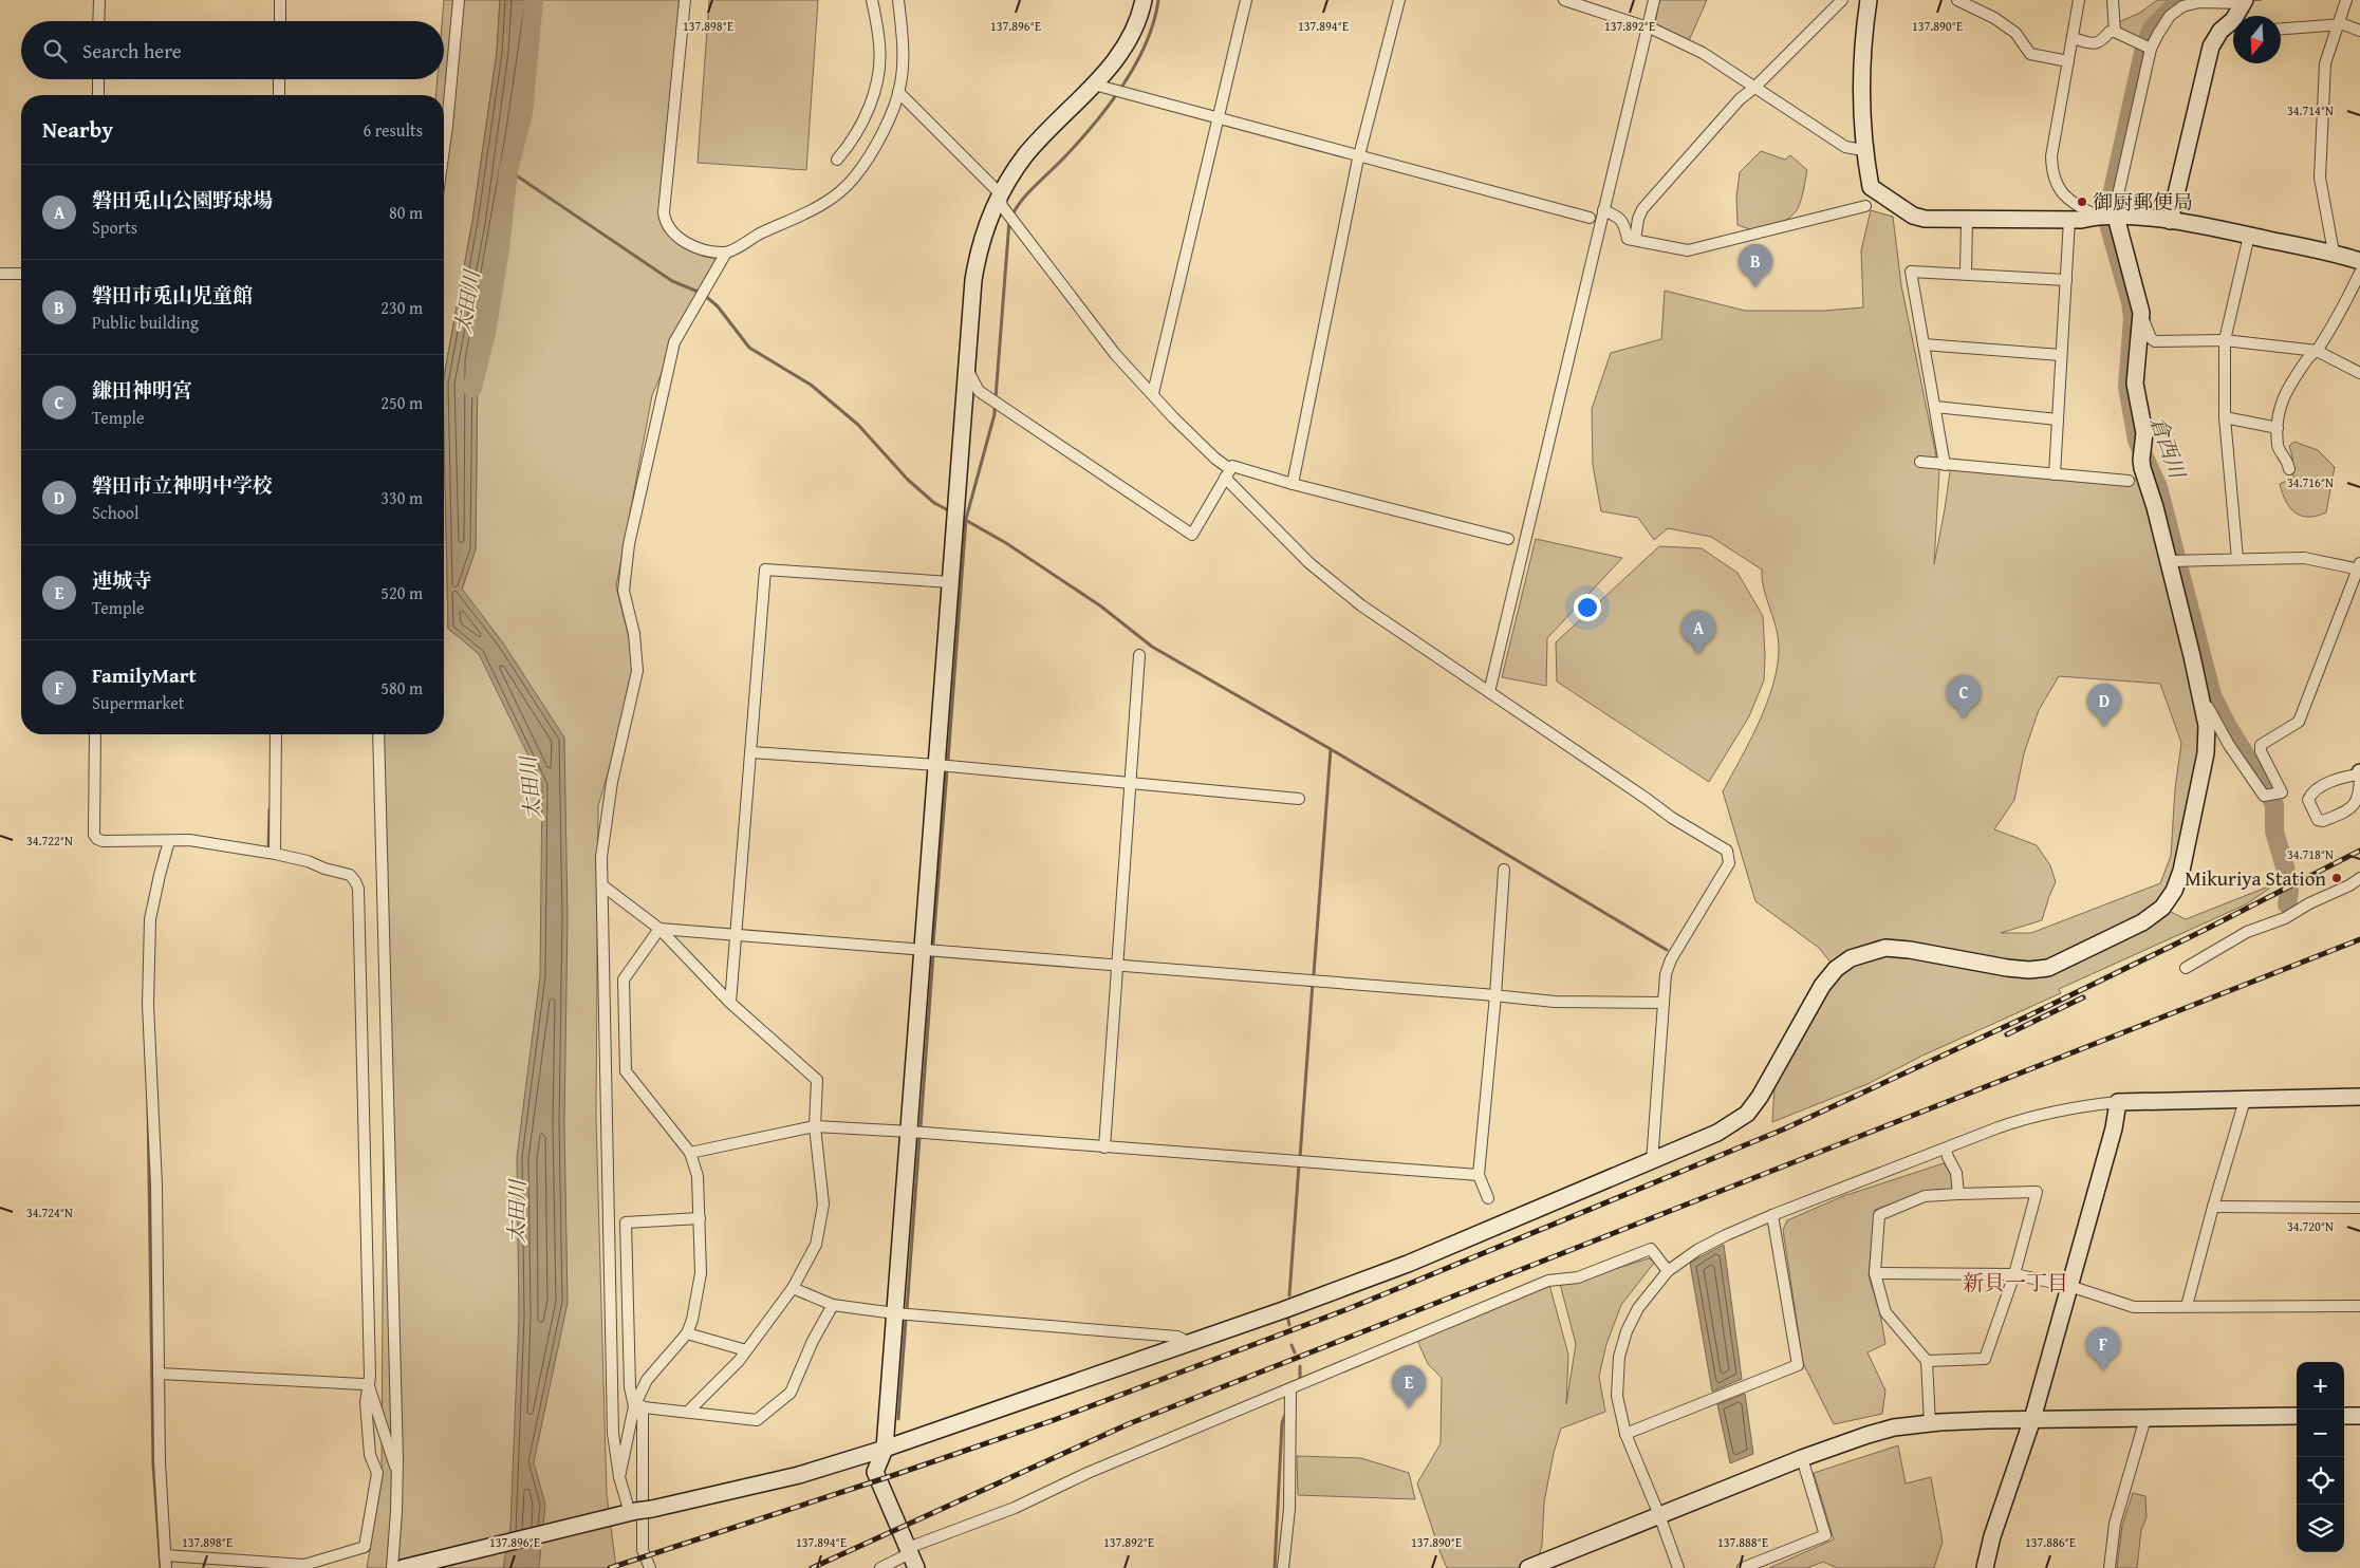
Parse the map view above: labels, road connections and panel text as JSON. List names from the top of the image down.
{
  "districts": ["新貝一丁目"],
  "water": ["太田川", "倉西川"],
  "places": ["御厨郵便局", "Mikuriya Station"],
  "north": "bottom",
  "page": {
    "search": "Search here",
    "heading": ["Nearby", "6 results"],
    "list": [
      {
        "mark": "A",
        "name": "磐田兎山公園野球場",
        "note": "Sports",
        "value": "80 m"
      },
      {
        "mark": "B",
        "name": "磐田市兎山児童館",
        "note": "Public building",
        "value": "230 m"
      },
      {
        "mark": "C",
        "name": "鎌田神明宮",
        "note": "Temple",
        "value": "250 m"
      },
      {
        "mark": "D",
        "name": "磐田市立神明中学校",
        "note": "School",
        "value": "330 m"
      },
      {
        "mark": "E",
        "name": "連城寺",
        "note": "Temple",
        "value": "520 m"
      },
      {
        "mark": "F",
        "name": "FamilyMart",
        "note": "Supermarket",
        "value": "580 m"
      }
    ],
    "pins": [
      "B",
      "A",
      "C",
      "D",
      "F",
      "E"
    ],
    "map_buttons": ["+", "−"]
  },
  "coordinates": [
    "137.898°E",
    "137.896°E",
    "137.894°E",
    "137.892°E",
    "137.890°E",
    "34.714°N",
    "34.716°N",
    "34.722°N",
    "34.718°N",
    "34.724°N",
    "34.720°N",
    "137.888°E",
    "137.886°E"
  ]
}
